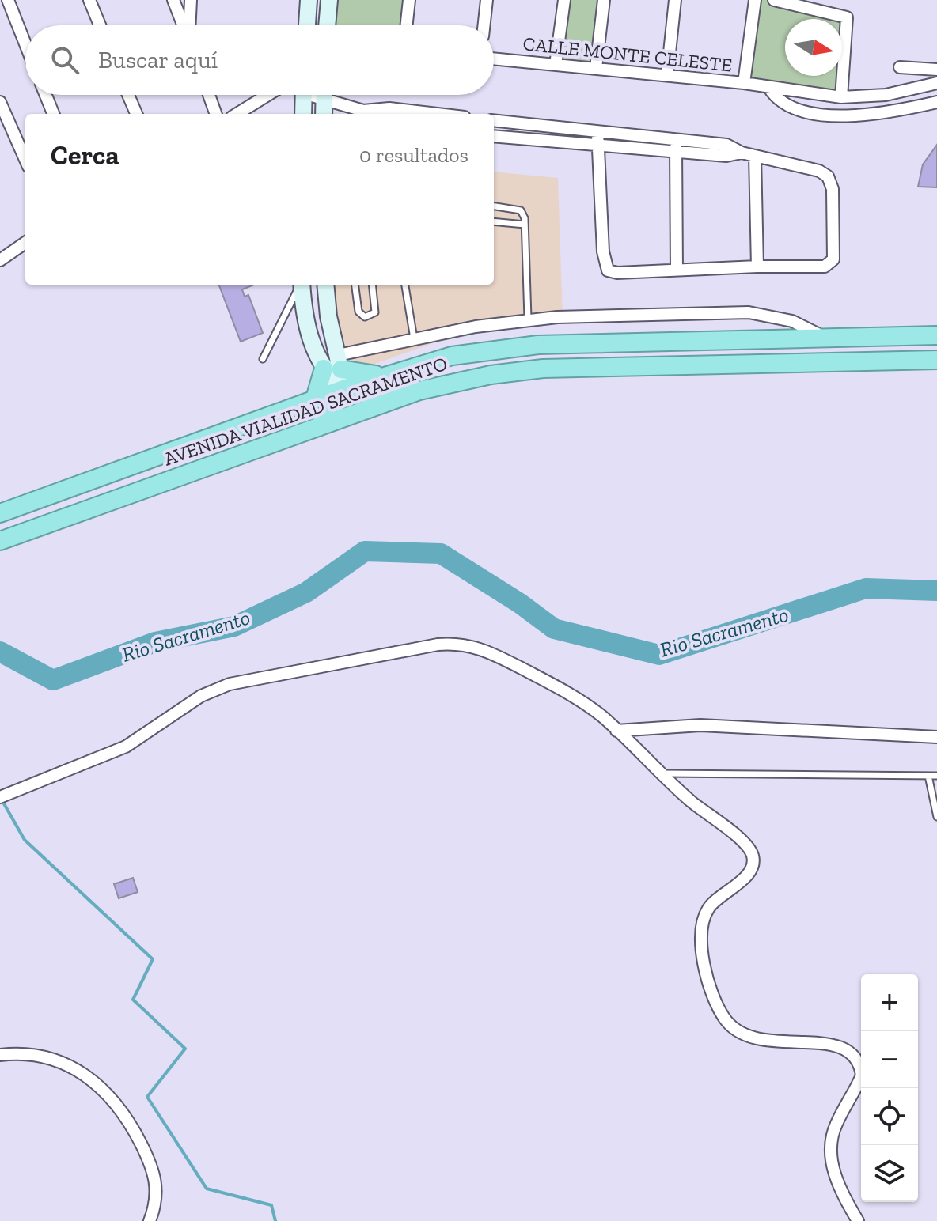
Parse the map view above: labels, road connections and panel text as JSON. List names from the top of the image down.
{
  "streets": {
    "highway": ["AVENIDA VIALIDAD SACRAMENTO"],
    "street": ["CALLE MONTE CELESTE"]
  },
  "water": ["Rio Sacramento"],
  "north": "right",
  "page": {
    "search": "Buscar aquí",
    "heading": ["Cerca", "0 resultados"],
    "map_buttons": ["+", "−"]
  }
}
